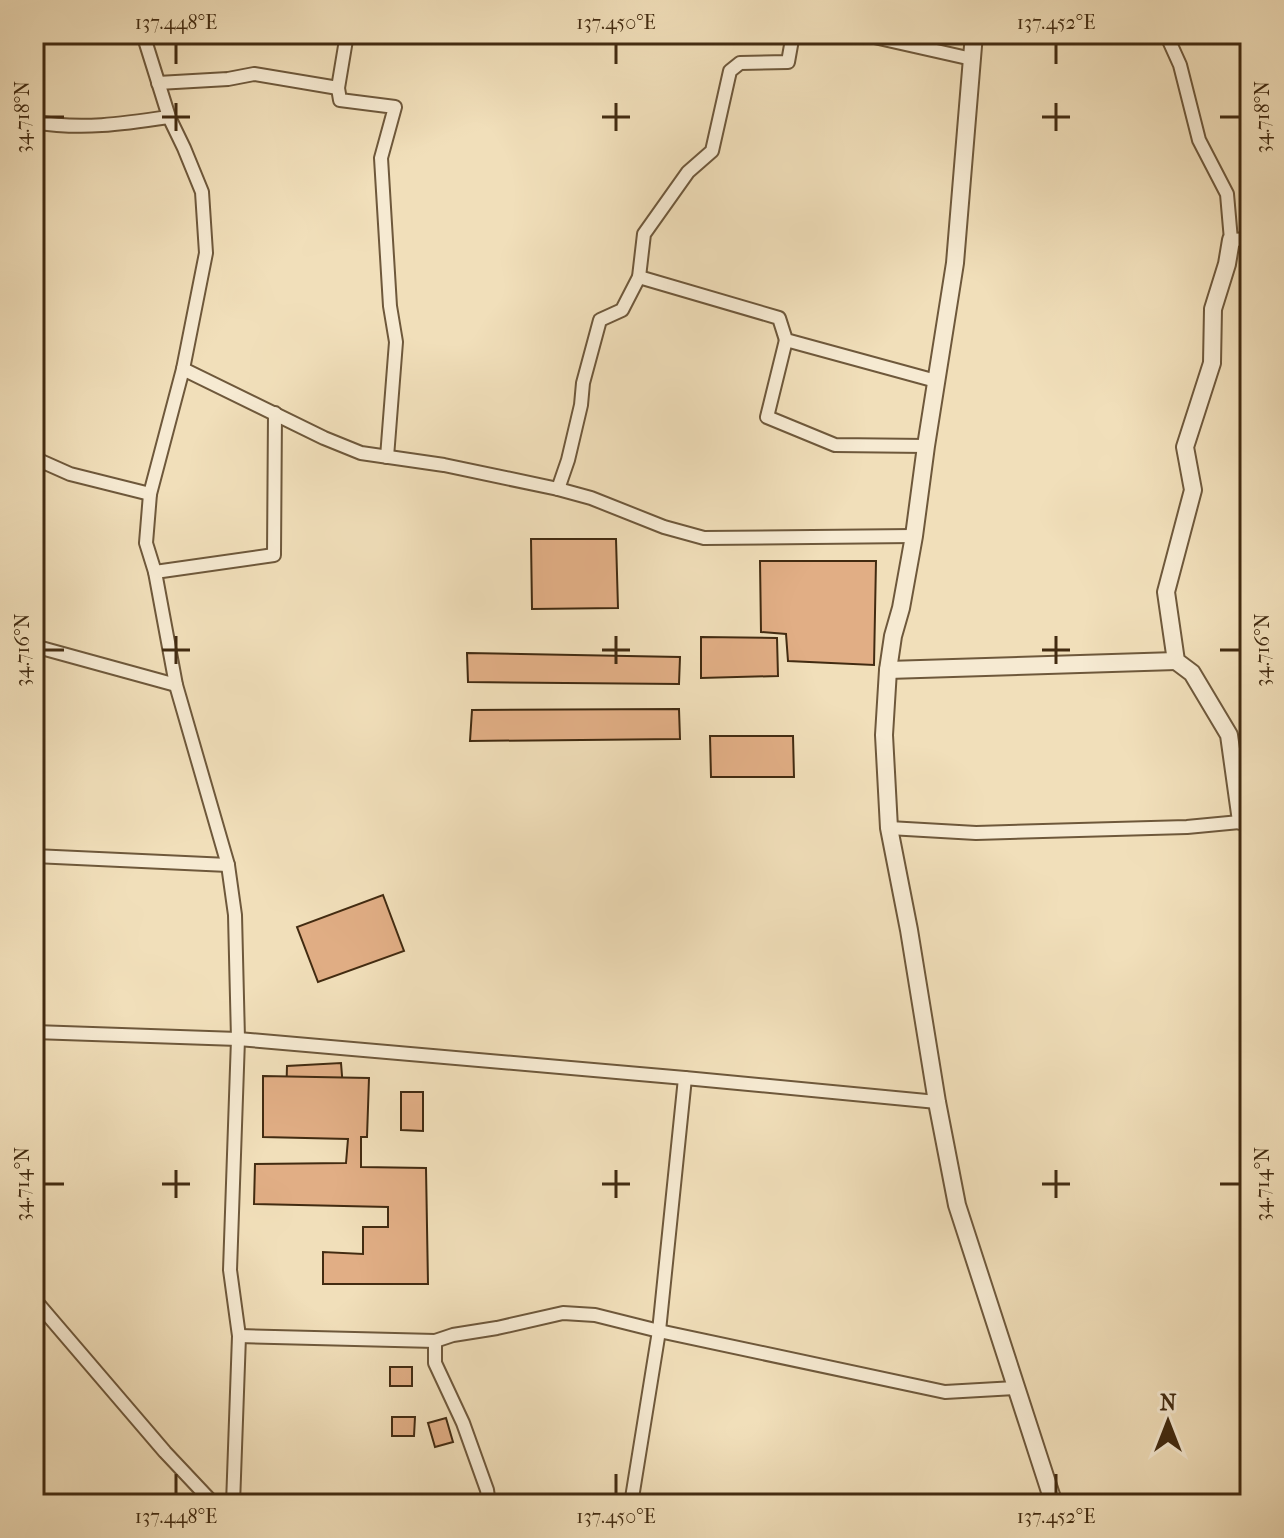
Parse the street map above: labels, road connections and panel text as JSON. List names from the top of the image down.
{
  "north": "top",
  "coordinates": [
    "137.448°E",
    "137.450°E",
    "137.452°E",
    "34.718°N",
    "34.716°N",
    "34.714°N"
  ]
}
